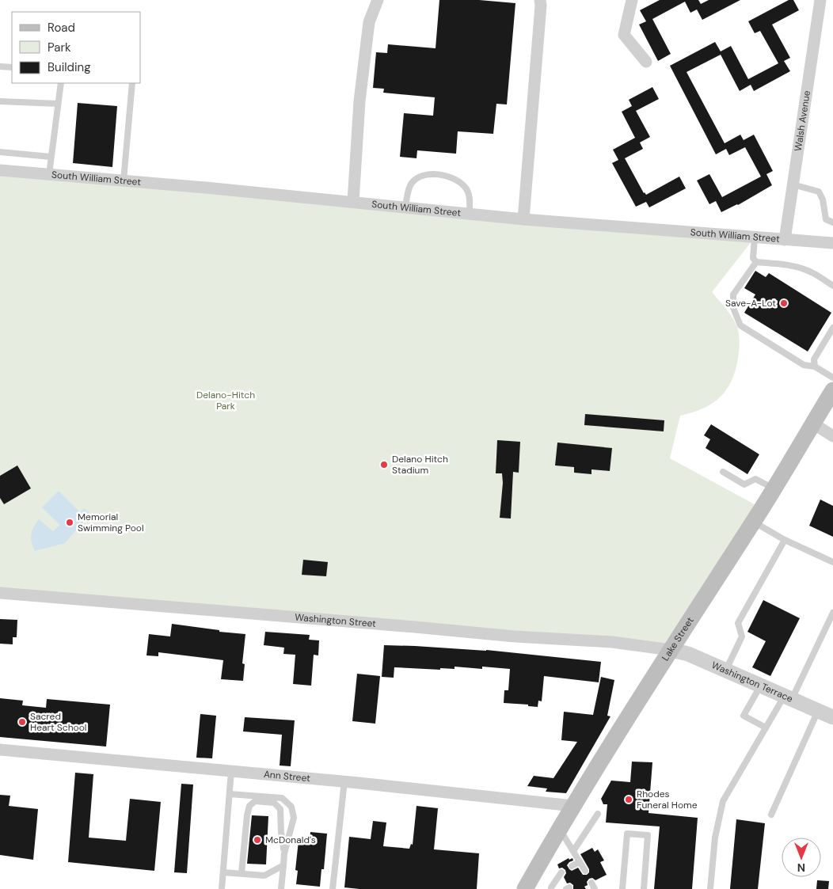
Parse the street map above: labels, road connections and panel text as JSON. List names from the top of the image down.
{
  "streets": {
    "main road": ["Lake Street"],
    "street": [
      "Walsh Avenue",
      "South William Street",
      "Washington Street",
      "Washington Terrace",
      "Ann Street"
    ]
  },
  "crossings": [
    ["Walsh Avenue", "South William Street"],
    ["Washington Street", "Lake Street"],
    ["Washington Street", "Washington Terrace"],
    ["Lake Street", "Washington Terrace"],
    ["Lake Street", "Ann Street"]
  ],
  "parks": ["Delano-Hitch Park"],
  "places": [
    "Save-A-Lot",
    "Delano Hitch Stadium",
    "Memorial Swimming Pool",
    "Sacred Heart School",
    "Rhodes Funeral Home",
    "McDonald's"
  ],
  "legend": ["Road", "Park", "Building"],
  "north": "bottom"
}
